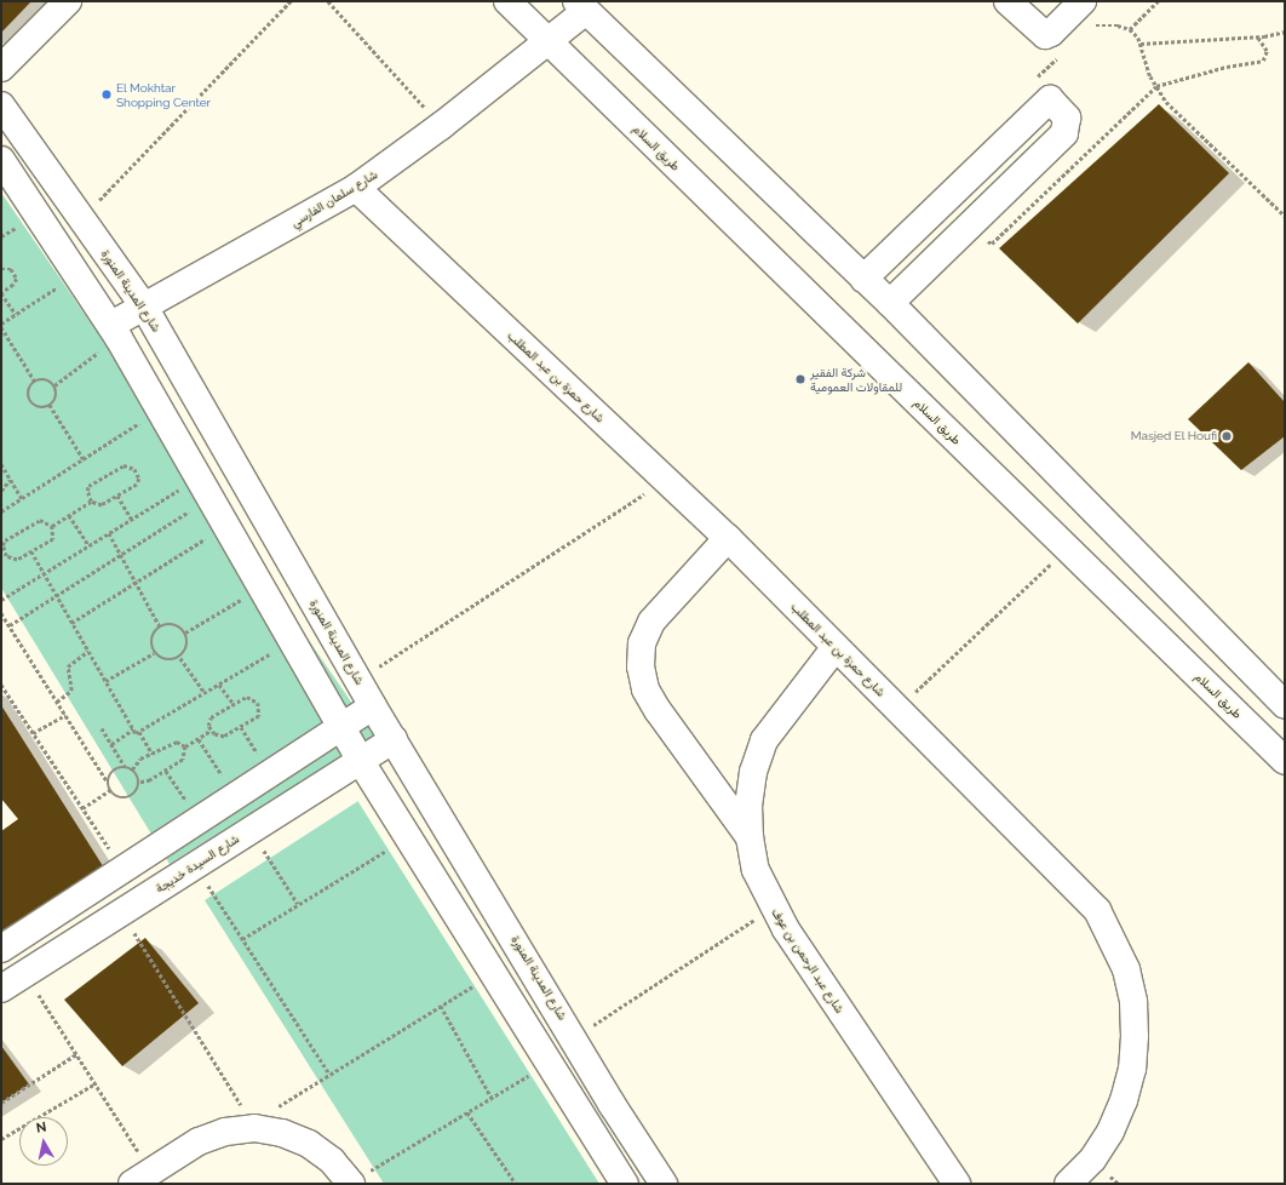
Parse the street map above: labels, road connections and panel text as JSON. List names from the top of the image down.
{
  "streets": {
    "street": [
      "طريق السلام",
      "شارع سلمان الفارسي",
      "شارع المدينة المنورة",
      "شارع حمزة بن عبد المطلب",
      "شارع السيدة خديجة",
      "شارع عبد الرحمن بن عوف"
    ]
  },
  "crossings": [
    ["طريق السلام", "شارع سلمان الفارسي"],
    ["شارع سلمان الفارسي", "شارع المدينة المنورة"],
    ["شارع سلمان الفارسي", "شارع حمزة بن عبد المطلب"],
    ["شارع المدينة المنورة", "شارع السيدة خديجة"],
    ["شارع حمزة بن عبد المطلب", "شارع عبد الرحمن بن عوف"]
  ],
  "places": ["El Mokhtar Shopping Center", "شركة الفقير للمقاولات العمومية", "Masjed El Houfi"],
  "north": "top"
}
